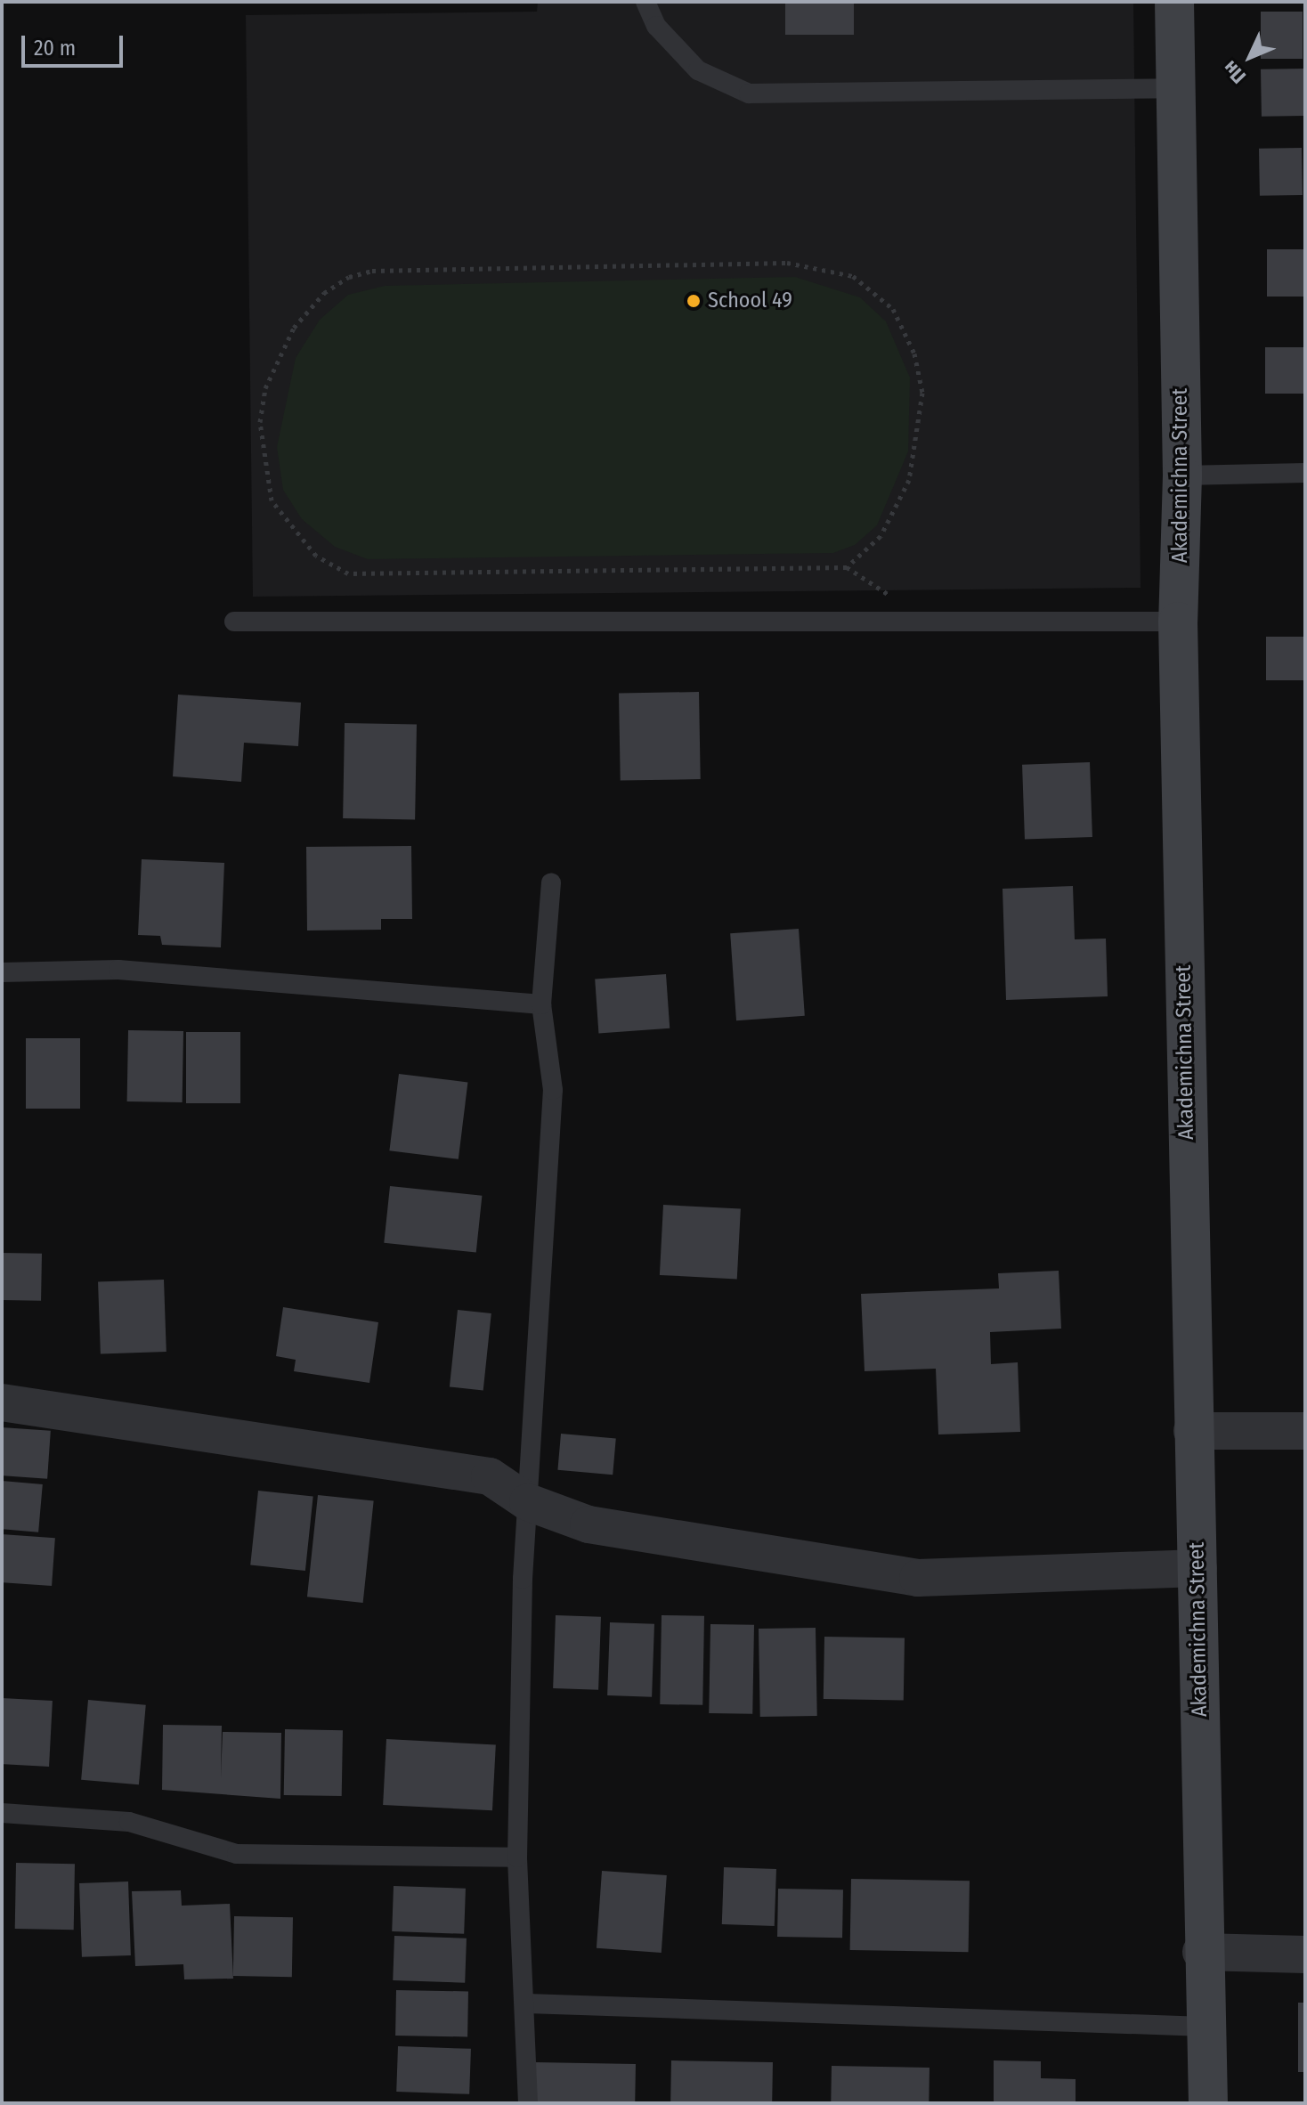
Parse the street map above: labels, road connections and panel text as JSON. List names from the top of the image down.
{
  "streets": {
    "main road": ["Akademichna Street"]
  },
  "places": ["School 49"],
  "scale_bar": "20 m",
  "north": "bottom left"
}
